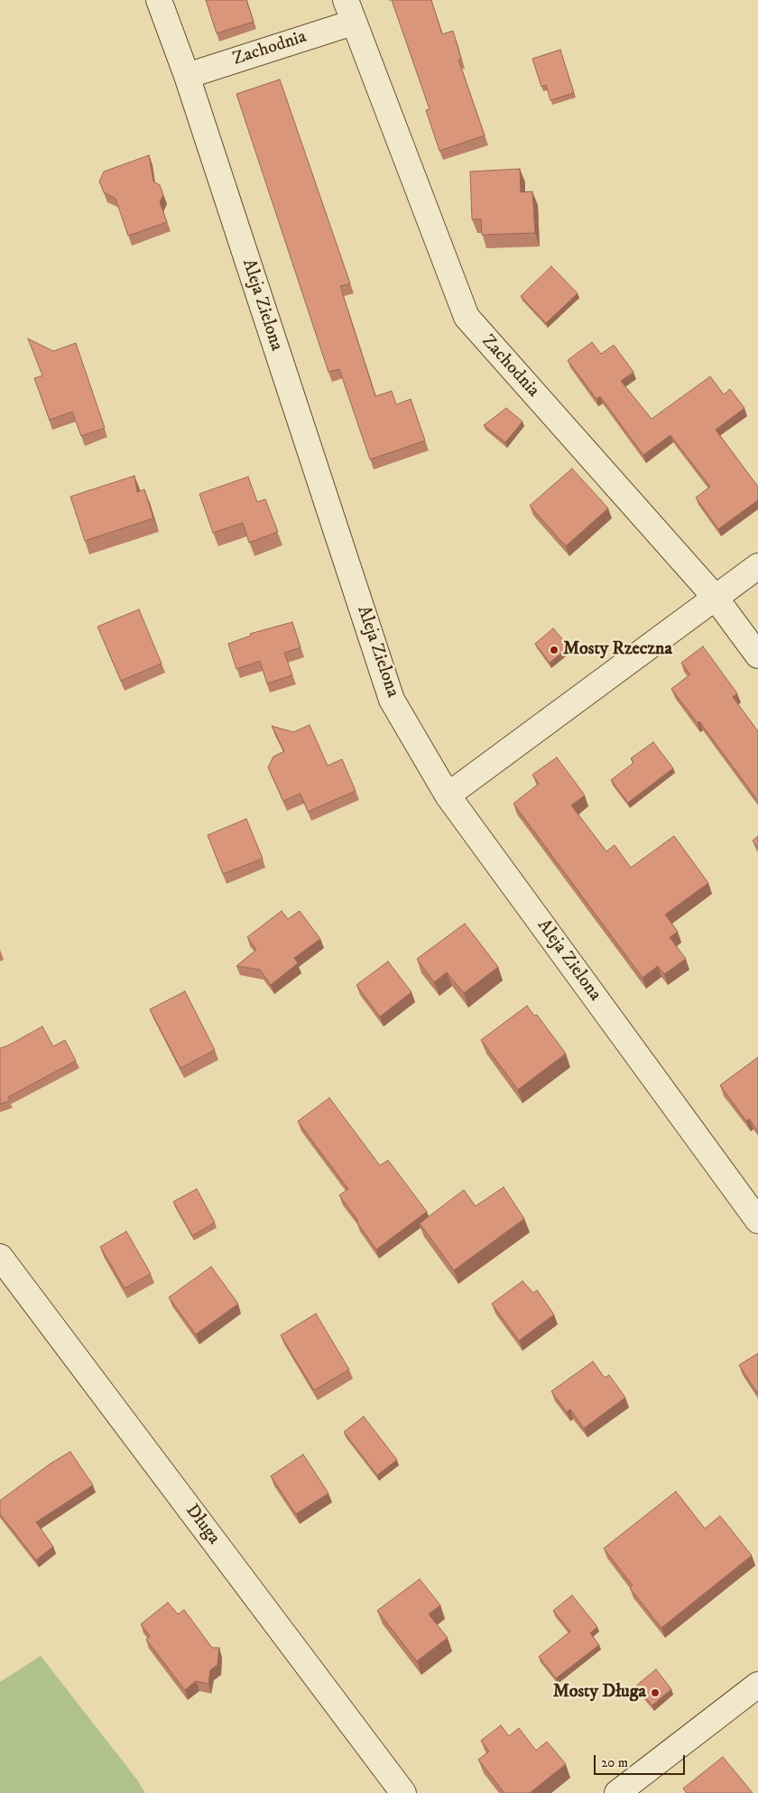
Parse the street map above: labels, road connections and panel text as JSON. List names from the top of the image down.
{
  "streets": {
    "street": ["Zachodnia", "Aleja Zielona", "Długa"]
  },
  "crossings": [
    ["Zachodnia", "Aleja Zielona"]
  ],
  "places": ["Mosty Rzeczna", "Mosty Długa"],
  "scale_bar": "20 m"
}
